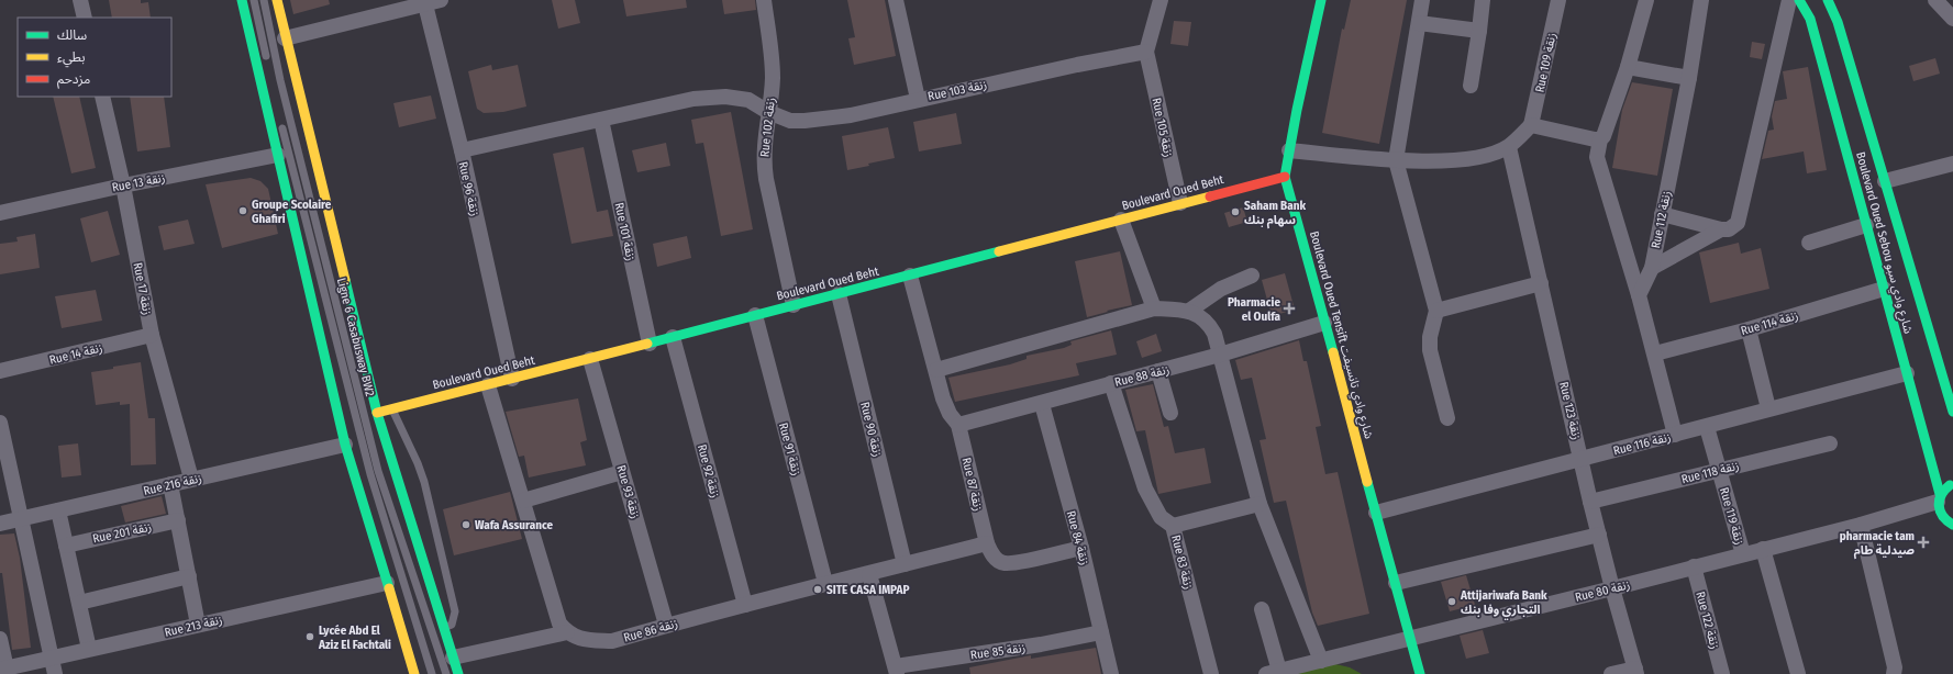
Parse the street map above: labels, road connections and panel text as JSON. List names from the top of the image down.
{
  "streets": {
    "street": [
      "Rue 109 زنقة",
      "Rue 103 زنقة",
      "Rue 102 زنقة",
      "Rue 105 زنقة",
      "Rue 13 زنقة",
      "Rue 96 زنقة",
      "Boulevard Oued Beht",
      "Rue 112 زنقة",
      "Rue 101 زنقة",
      "Boulevard Oued Sebou شارع وادي سبو",
      "Rue 17 زنقة",
      "Rue 114 زنقة",
      "Boulevard Oued Tensift شارع وادي تانسيفت",
      "Rue 14 زنقة",
      "Rue 88 زنقة",
      "Rue 123 زنقة",
      "Rue 90 زنقة",
      "Rue 116 زنقة",
      "Rue 91 زنقة",
      "Rue 92 زنقة",
      "Rue 118 زنقة",
      "Rue 216 زنقة",
      "Rue 87 زنقة",
      "Rue 93 زنقة",
      "Rue 119 زنقة",
      "Rue 201 زنقة",
      "Rue 84 زنقة",
      "Rue 83 زنقة",
      "Rue 80 زنقة",
      "Rue 122 زنقة",
      "Rue 213 زنقة",
      "Rue 86 زنقة",
      "Rue 85 زنقة"
    ],
    "lane": ["Ligne 6 Casabusway BW2"]
  },
  "crossings": [
    ["Rue 103 زنقة", "Rue 102 زنقة"],
    ["Rue 103 زنقة", "Rue 105 زنقة"],
    ["Rue 103 زنقة", "Rue 96 زنقة"],
    ["Rue 103 زنقة", "Rue 101 زنقة"],
    ["Rue 102 زنقة", "Boulevard Oued Beht"],
    ["Rue 105 زنقة", "Boulevard Oued Beht"],
    ["Rue 13 زنقة", "Rue 17 زنقة"],
    ["Rue 96 زنقة", "Boulevard Oued Beht"],
    ["Boulevard Oued Beht", "Rue 101 زنقة"],
    ["Boulevard Oued Beht", "Boulevard Oued Tensift شارع وادي تانسيفت"],
    ["Boulevard Oued Beht", "Rue 90 زنقة"],
    ["Boulevard Oued Beht", "Rue 91 زنقة"],
    ["Boulevard Oued Beht", "Rue 92 زنقة"],
    ["Boulevard Oued Beht", "Rue 87 زنقة"],
    ["Boulevard Oued Beht", "Rue 93 زنقة"],
    ["Boulevard Oued Sebou شارع وادي سبو", "Rue 114 زنقة"],
    ["Boulevard Oued Sebou شارع وادي سبو", "Rue 116 زنقة"],
    ["Boulevard Oued Sebou شارع وادي سبو", "Rue 80 زنقة"],
    ["Rue 17 زنقة", "Rue 14 زنقة"],
    ["Rue 17 زنقة", "Rue 216 زنقة"],
    ["Boulevard Oued Tensift شارع وادي تانسيفت", "Rue 88 زنقة"],
    ["Boulevard Oued Tensift شارع وادي تانسيفت", "Rue 116 زنقة"],
    ["Boulevard Oued Tensift شارع وادي تانسيفت", "Rue 80 زنقة"],
    ["Rue 88 زنقة", "Rue 87 زنقة"],
    ["Rue 88 زنقة", "Rue 84 زنقة"],
    ["Rue 88 زنقة", "Rue 83 زنقة"],
    ["Rue 123 زنقة", "Rue 116 زنقة"],
    ["Rue 123 زنقة", "Rue 118 زنقة"],
    ["Rue 123 زنقة", "Rue 80 زنقة"],
    ["Rue 90 زنقة", "Rue 86 زنقة"],
    ["Rue 116 زنقة", "Rue 119 زنقة"],
    ["Rue 91 زنقة", "Rue 86 زنقة"],
    ["Rue 92 زنقة", "Rue 86 زنقة"],
    ["Rue 118 زنقة", "Rue 119 زنقة"],
    ["Rue 87 زنقة", "Rue 86 زنقة"],
    ["Rue 93 زنقة", "Rue 86 زنقة"],
    ["Rue 119 زنقة", "Rue 80 زنقة"],
    ["Rue 84 زنقة", "Rue 85 زنقة"],
    ["Rue 80 زنقة", "Rue 122 زنقة"]
  ],
  "places": {
    "other": [
      "Groupe Scolaire Ghafiri",
      "Saham Bank سهام بنك",
      "Wafa Assurance",
      "SITE CASA IMPAP",
      "Attijariwafa Bank التجاري وفا بنك",
      "Lycée Abd El Aziz El Fachtali"
    ],
    "health": ["Pharmacie el Oulfa", "pharmacie tam صيدلية طام"]
  },
  "legend": ["سالك", "بطيء", "مزدحم"]
}
